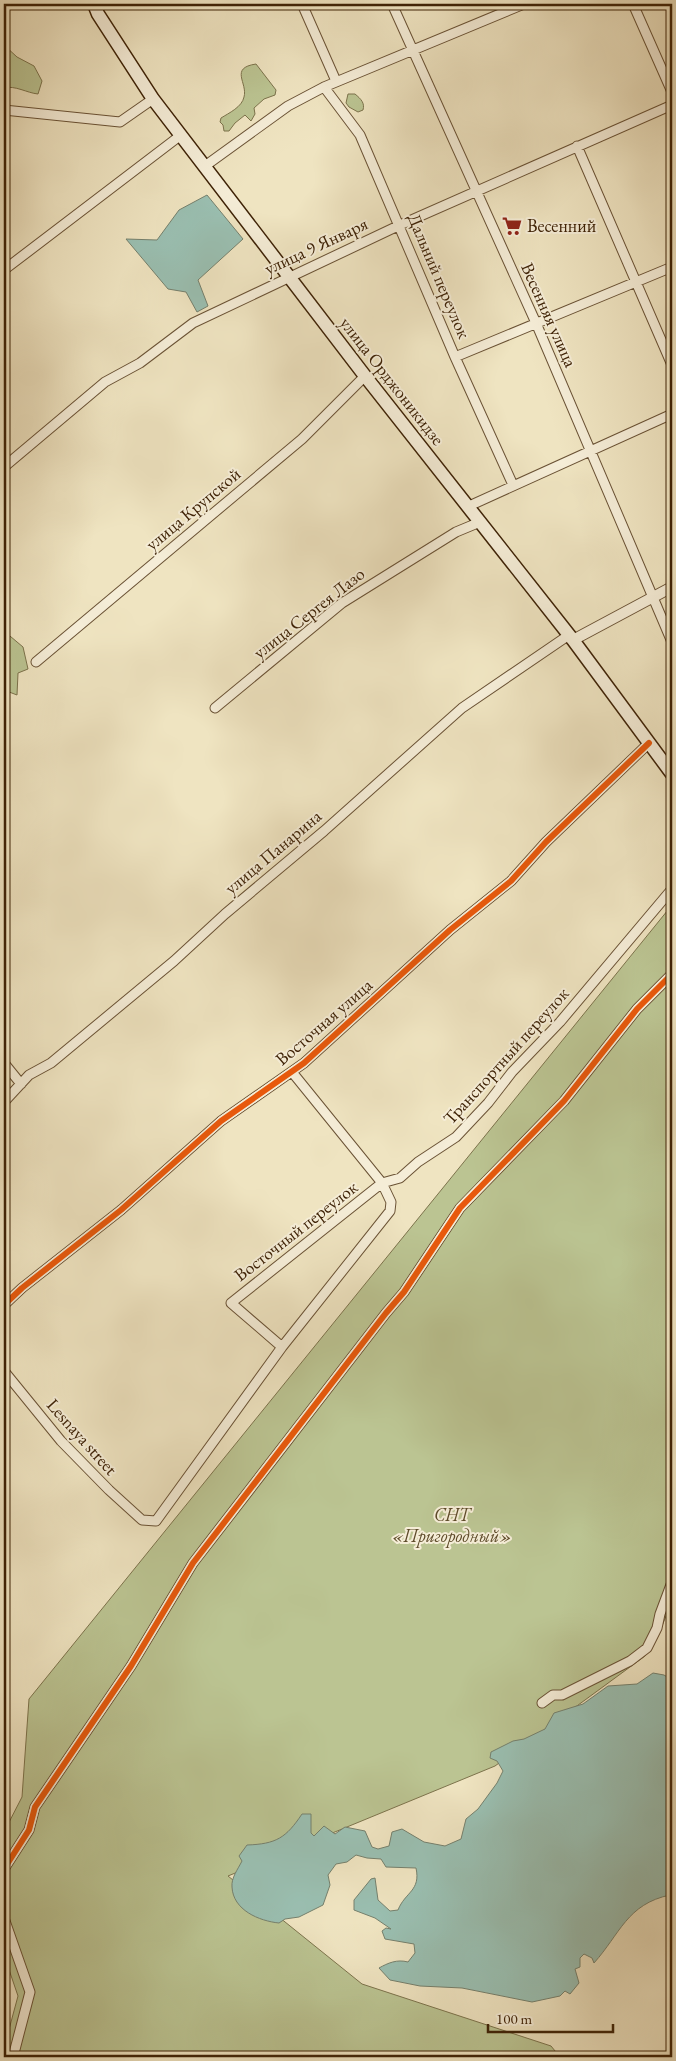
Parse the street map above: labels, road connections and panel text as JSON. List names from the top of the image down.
{
  "streets": {
    "main road": ["улица Орджоникидзе"],
    "street": [
      "улица 9 Января",
      "Дальний переулок",
      "Весенняя улица",
      "улица Крупской",
      "улица Сергея Лазо",
      "улица Панарина",
      "Восточная улица",
      "Транспортный переулок",
      "Восточный переулок",
      "Lesnaya street"
    ]
  },
  "crossings": [
    ["улица 9 Января", "Дальний переулок"],
    ["улица 9 Января", "Весенняя улица"],
    ["улица 9 Января", "улица Орджоникидзе"],
    ["Весенняя улица", "улица Панарина"],
    ["улица Орджоникидзе", "улица Крупской"],
    ["улица Орджоникидзе", "улица Сергея Лазо"],
    ["улица Орджоникидзе", "улица Панарина"],
    ["улица Орджоникидзе", "Восточная улица"],
    ["Восточная улица", "Восточный переулок"],
    ["Транспортный переулок", "Восточный переулок"],
    ["Восточный переулок", "Lesnaya street"]
  ],
  "parks": ["СНТ «Пригородный»"],
  "places": {
    "supermarket": ["Весенний"]
  },
  "scale_bar": "100 m"
}
